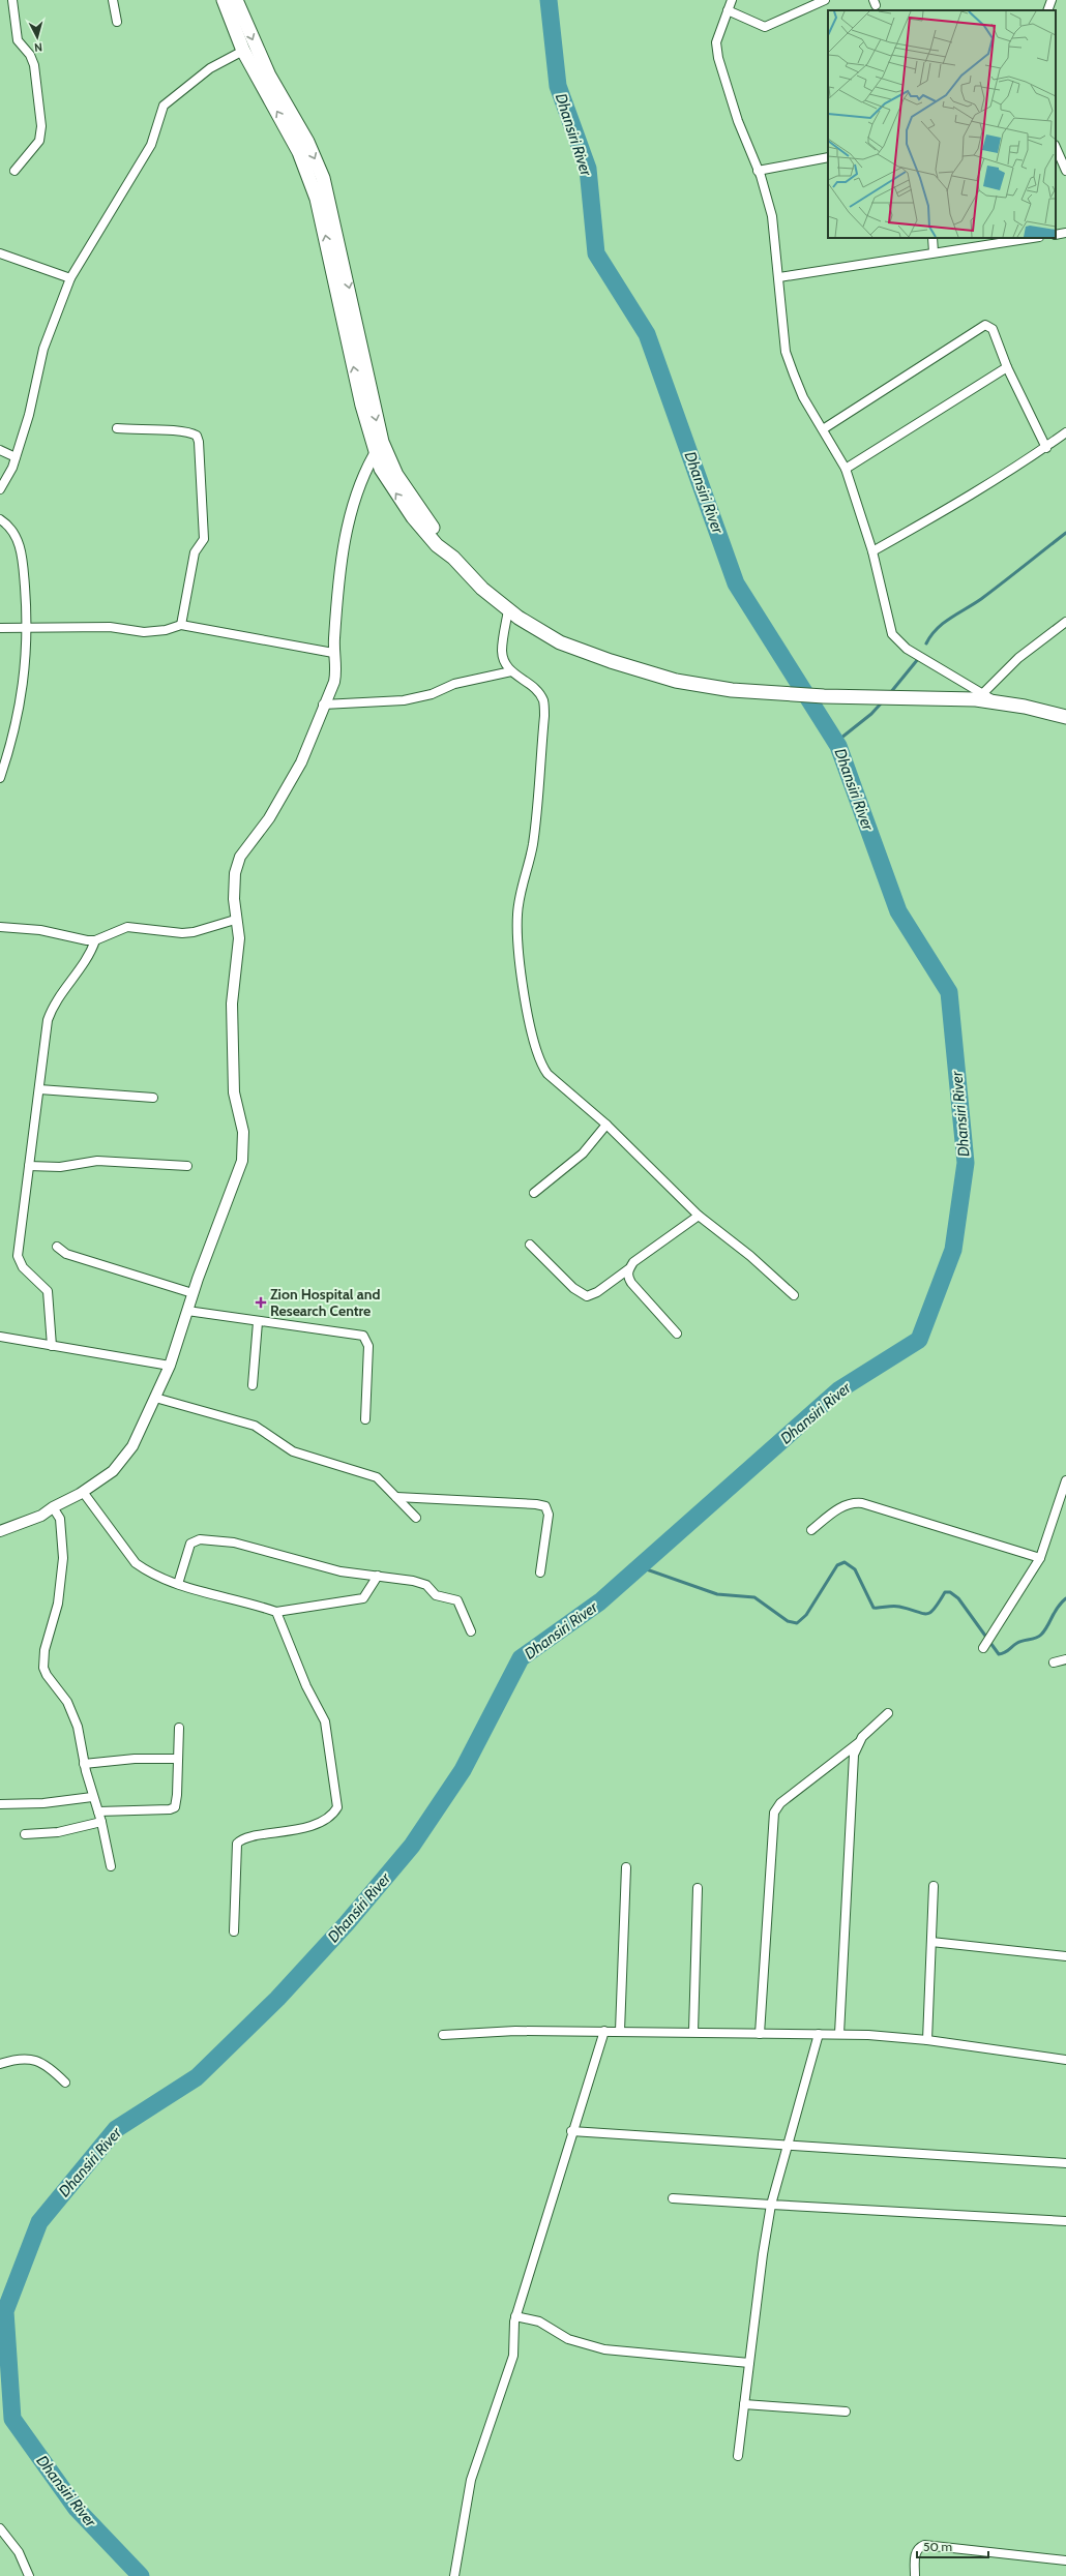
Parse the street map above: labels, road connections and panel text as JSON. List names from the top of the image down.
{
  "water": ["Dhansiri River"],
  "places": {
    "health": ["Zion Hospital and Research Centre"]
  },
  "scale_bar": "50 m",
  "north": "bottom"
}
